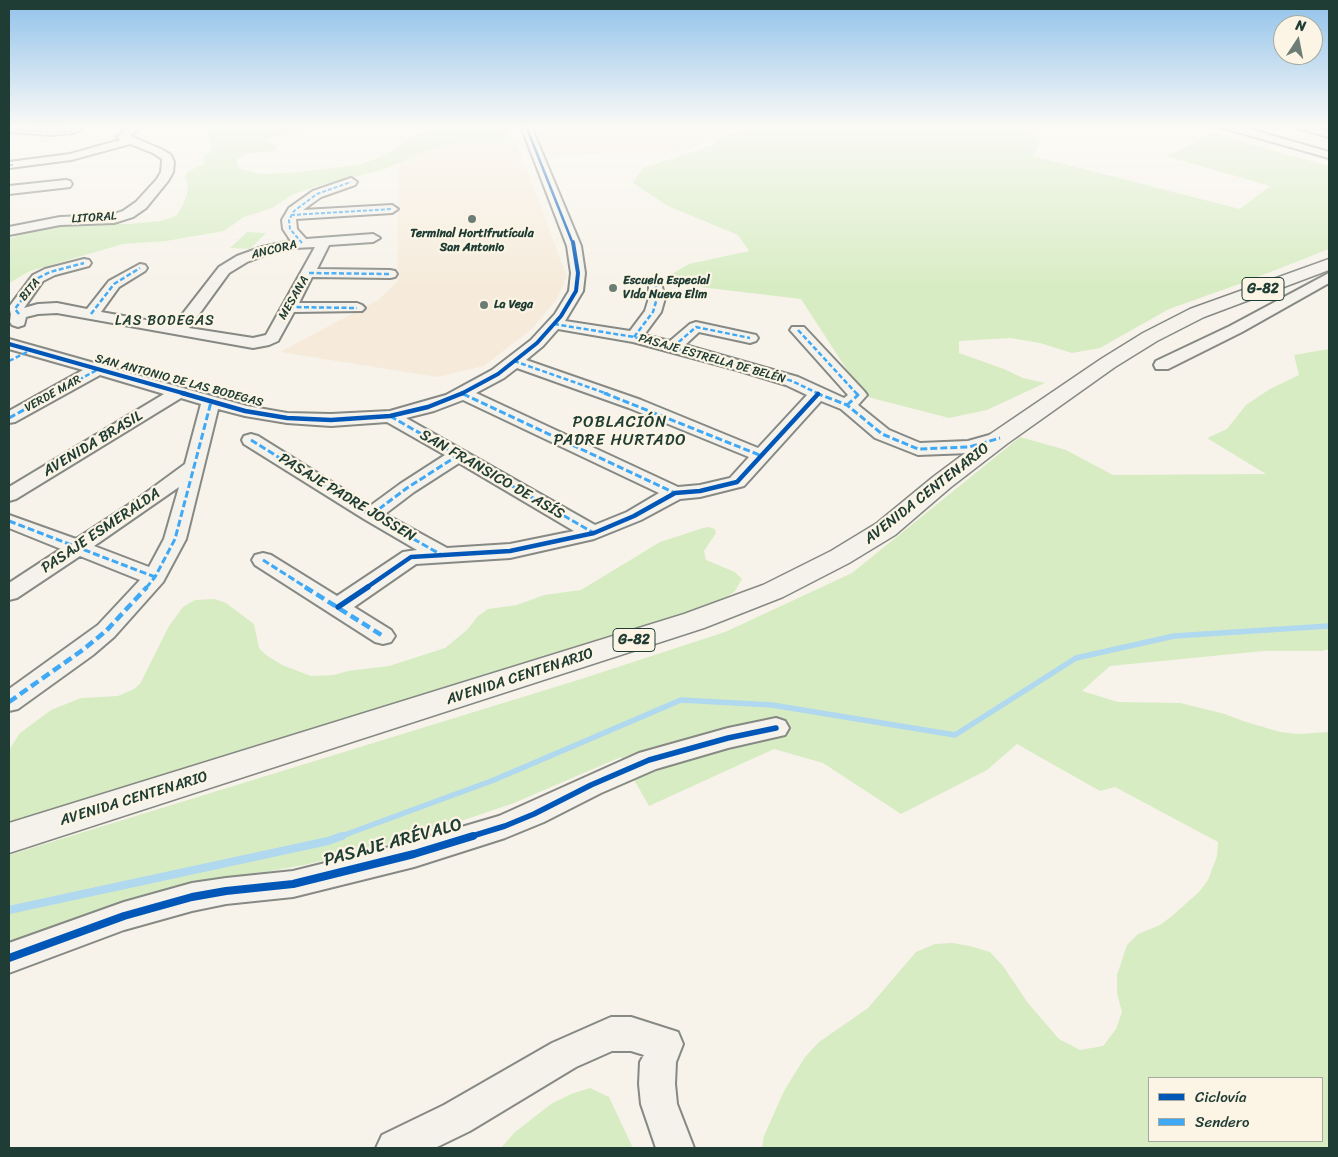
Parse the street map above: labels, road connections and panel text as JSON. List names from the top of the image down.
{
  "streets": {
    "main road": ["G-82", "AVENIDA CENTENARIO"],
    "street": [
      "LITORAL",
      "ANCORA",
      "BITA",
      "MESANA",
      "PASAJE ESTRELLA DE BELÉN",
      "SAN ANTONIO DE LAS BODEGAS",
      "VERDE MAR",
      "AVENIDA BRASIL",
      "SAN FRANSICO DE ASÍS",
      "PASAJE PADRE JOSSEN",
      "PASAJE ESMERALDA",
      "PASAJE ARÉVALO"
    ]
  },
  "crossings": [
    ["ANCORA", "MESANA"],
    ["BITA", "SAN ANTONIO DE LAS BODEGAS"],
    ["PASAJE ESTRELLA DE BELÉN", "SAN ANTONIO DE LAS BODEGAS"],
    ["PASAJE ESTRELLA DE BELÉN", "AVENIDA CENTENARIO"],
    ["SAN ANTONIO DE LAS BODEGAS", "VERDE MAR"],
    ["SAN ANTONIO DE LAS BODEGAS", "AVENIDA BRASIL"],
    ["SAN ANTONIO DE LAS BODEGAS", "SAN FRANSICO DE ASÍS"]
  ],
  "districts": ["LAS BODEGAS", "POBLACIÓN PADRE HURTADO"],
  "places": ["Terminal Hortifrutícula San Antonio", "Escuela Especial Vida Nueva Elim", "La Vega"],
  "legend": ["Ciclovía", "Sendero"],
  "north": "top"
}
